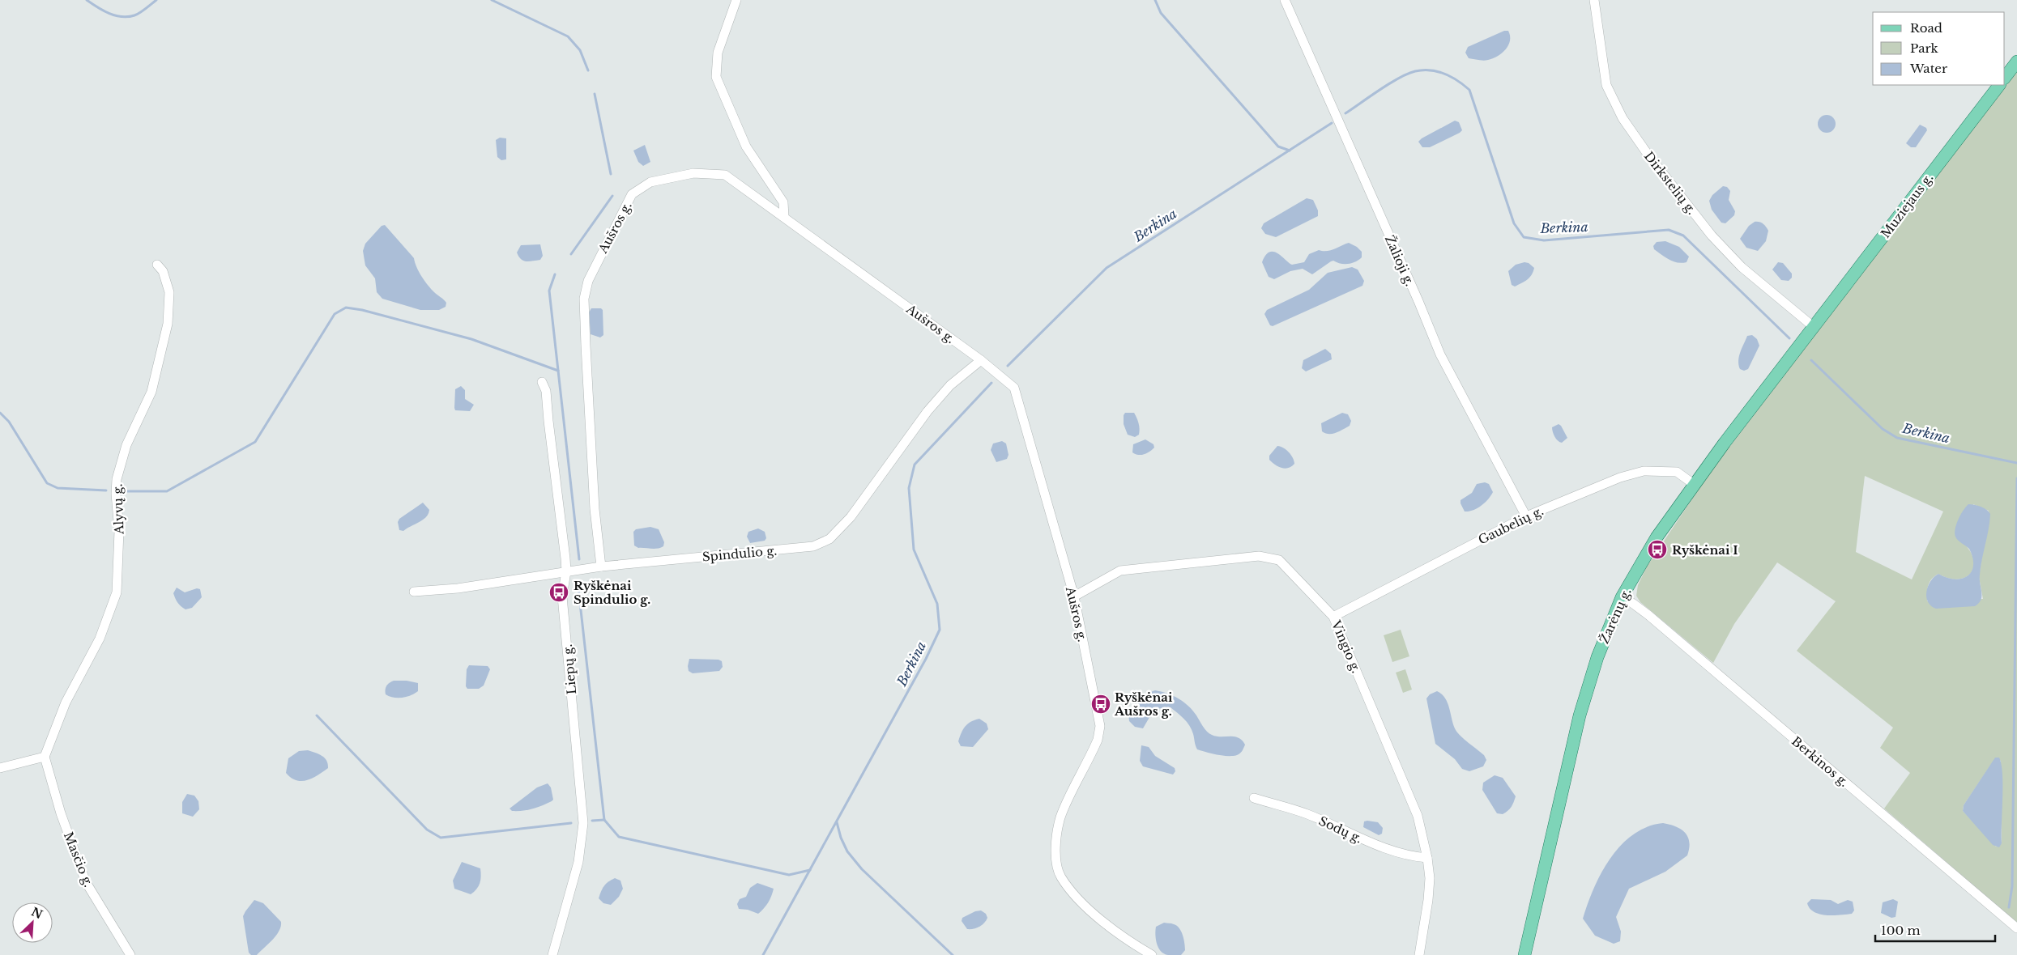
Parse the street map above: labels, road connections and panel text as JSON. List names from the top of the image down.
{
  "streets": {
    "main road": ["Muziejaus g.", "Žarėnų g."],
    "street": [
      "Dirkstelių g.",
      "Aušros g.",
      "Žalioji g.",
      "Alyvų g.",
      "Gaubelių g.",
      "Spindulio g.",
      "Vingio g.",
      "Liepų g.",
      "Berkinos g.",
      "Sodų g.",
      "Masčio g."
    ]
  },
  "crossings": [
    ["Dirkstelių g.", "Muziejaus g."],
    ["Dirkstelių g.", "Žarėnų g."],
    ["Muziejaus g.", "Žarėnų g."],
    ["Aušros g.", "Spindulio g."],
    ["Aušros g.", "Vingio g."],
    ["Žalioji g.", "Gaubelių g."],
    ["Alyvų g.", "Masčio g."],
    ["Gaubelių g.", "Žarėnų g."],
    ["Gaubelių g.", "Vingio g."],
    ["Spindulio g.", "Liepų g."],
    ["Žarėnų g.", "Berkinos g."],
    ["Vingio g.", "Sodų g."]
  ],
  "water": ["Berkina"],
  "places": {
    "bus stop": ["Ryškėnai I", "Ryškėnai Spindulio g.", "Ryškėnai Aušros g."]
  },
  "legend": ["Road", "Park", "Water"],
  "scale_bar": "100 m",
  "north": "top right"
}
